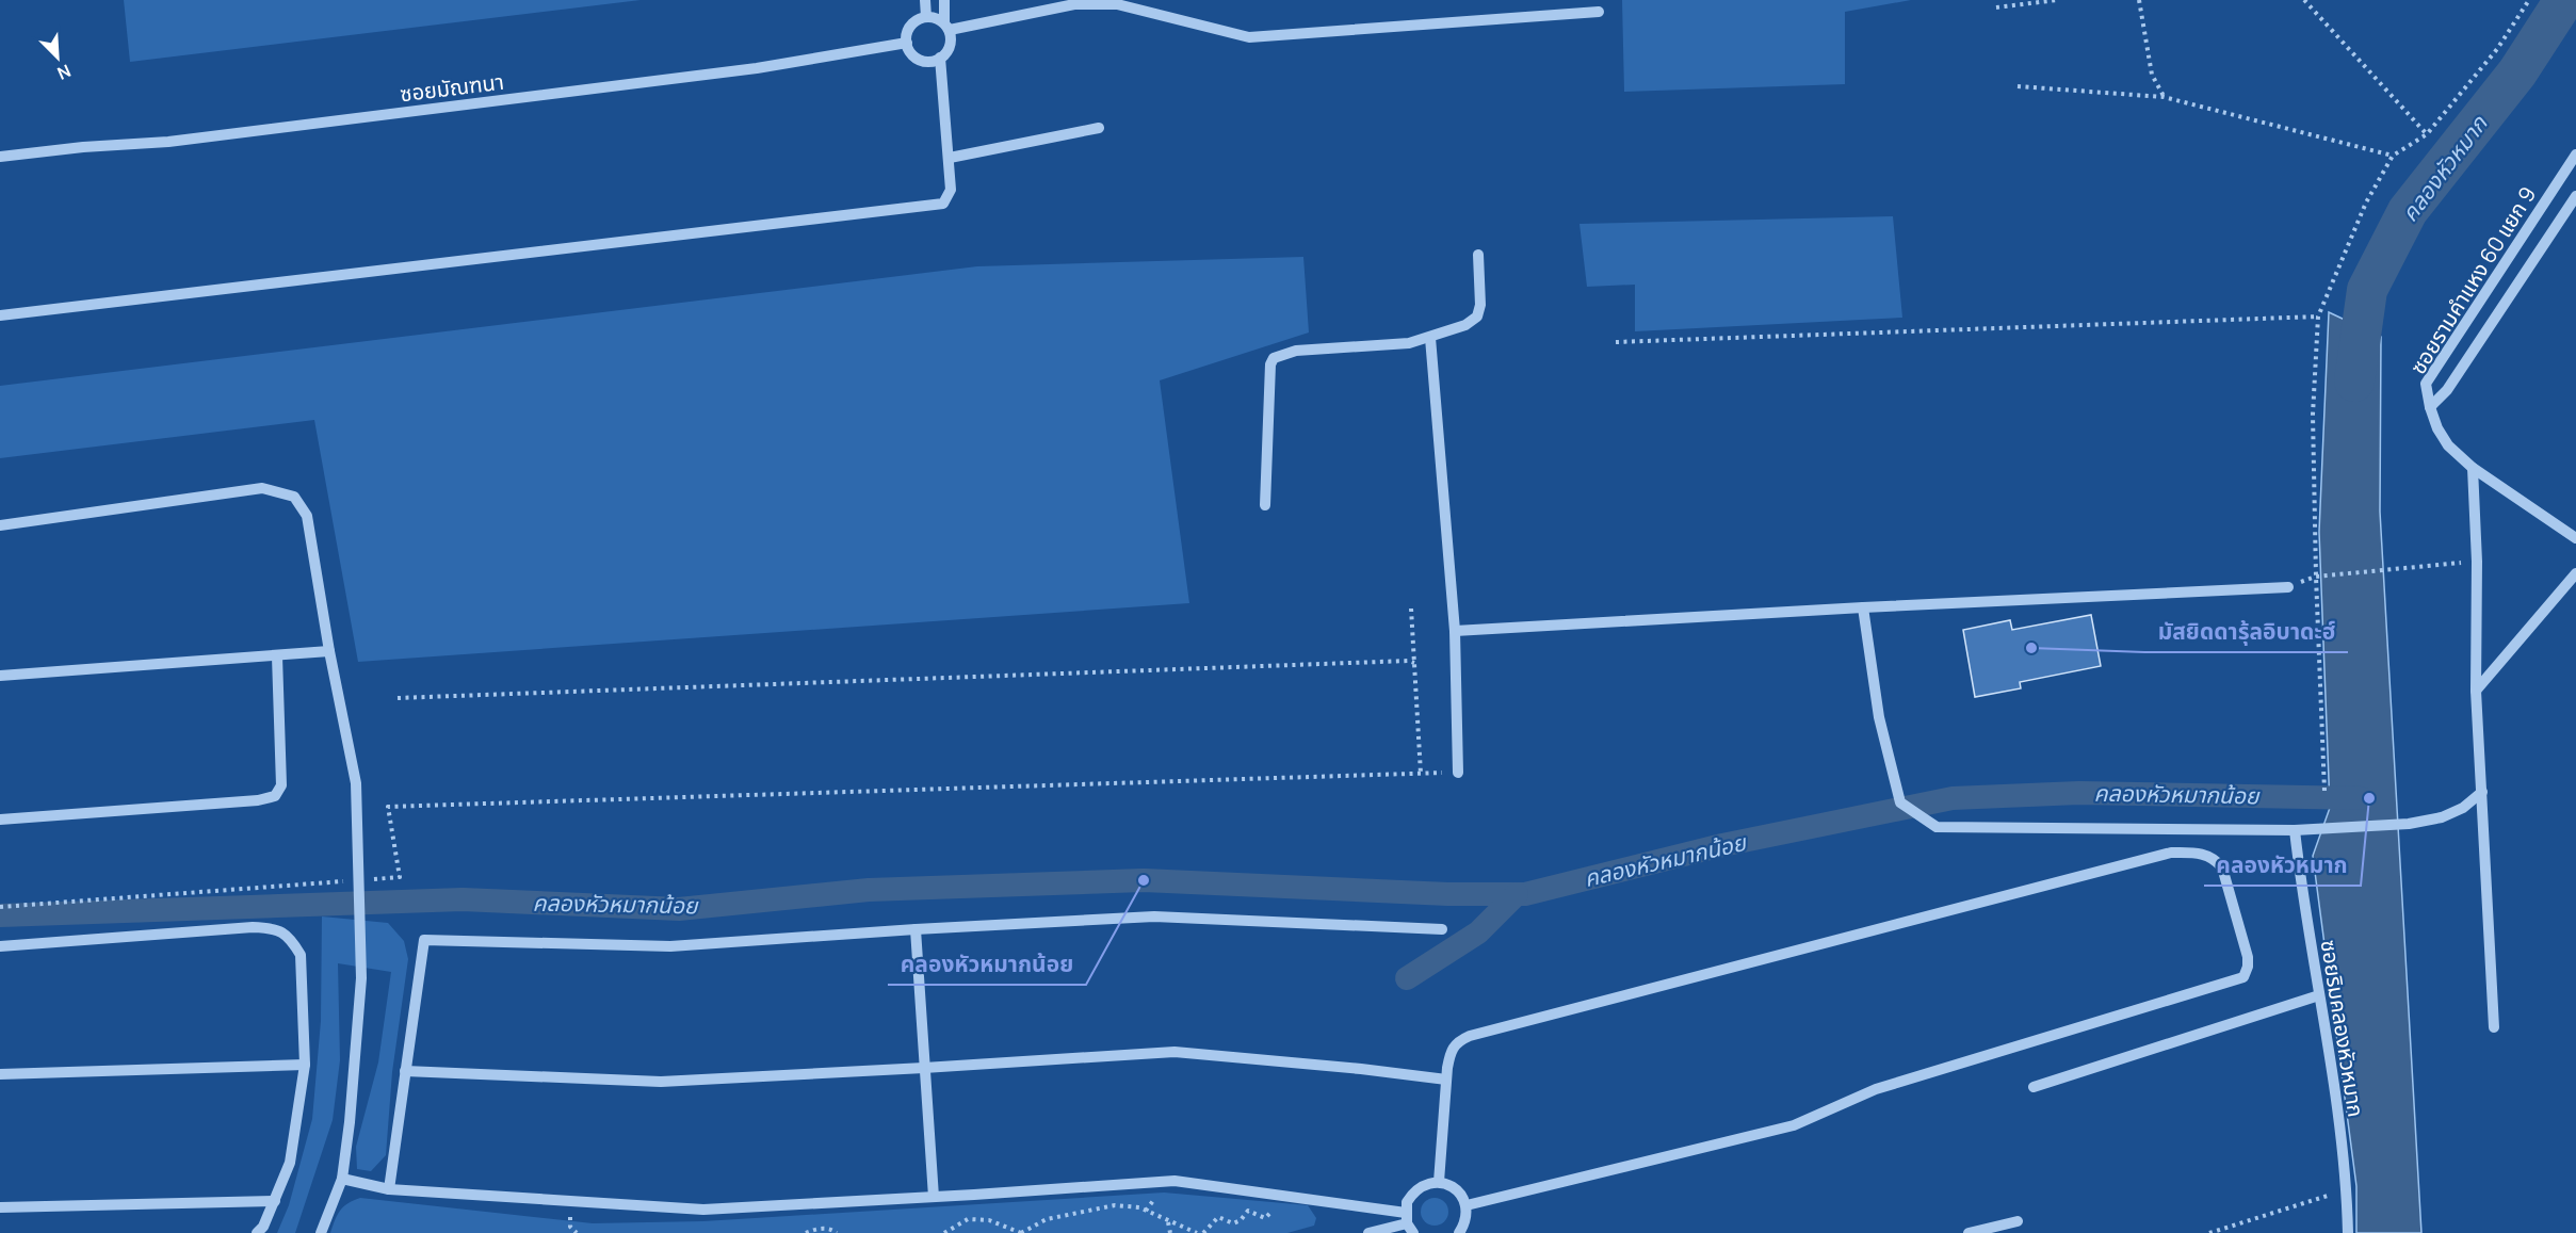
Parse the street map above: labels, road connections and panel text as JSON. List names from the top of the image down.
{
  "streets": {
    "street": ["ซอยมัณฑนา", "ซอยรามคำแหง 60 แยก 9", "ซอยริมคลองหัวหมาก"]
  },
  "water": ["คลองหัวหมาก", "คลองหัวหมากน้อย"],
  "places": ["มัสยิดดารุ้ลอิบาดะฮ์", "คลองหัวหมาก", "คลองหัวหมากน้อย"],
  "north": "bottom right"
}
